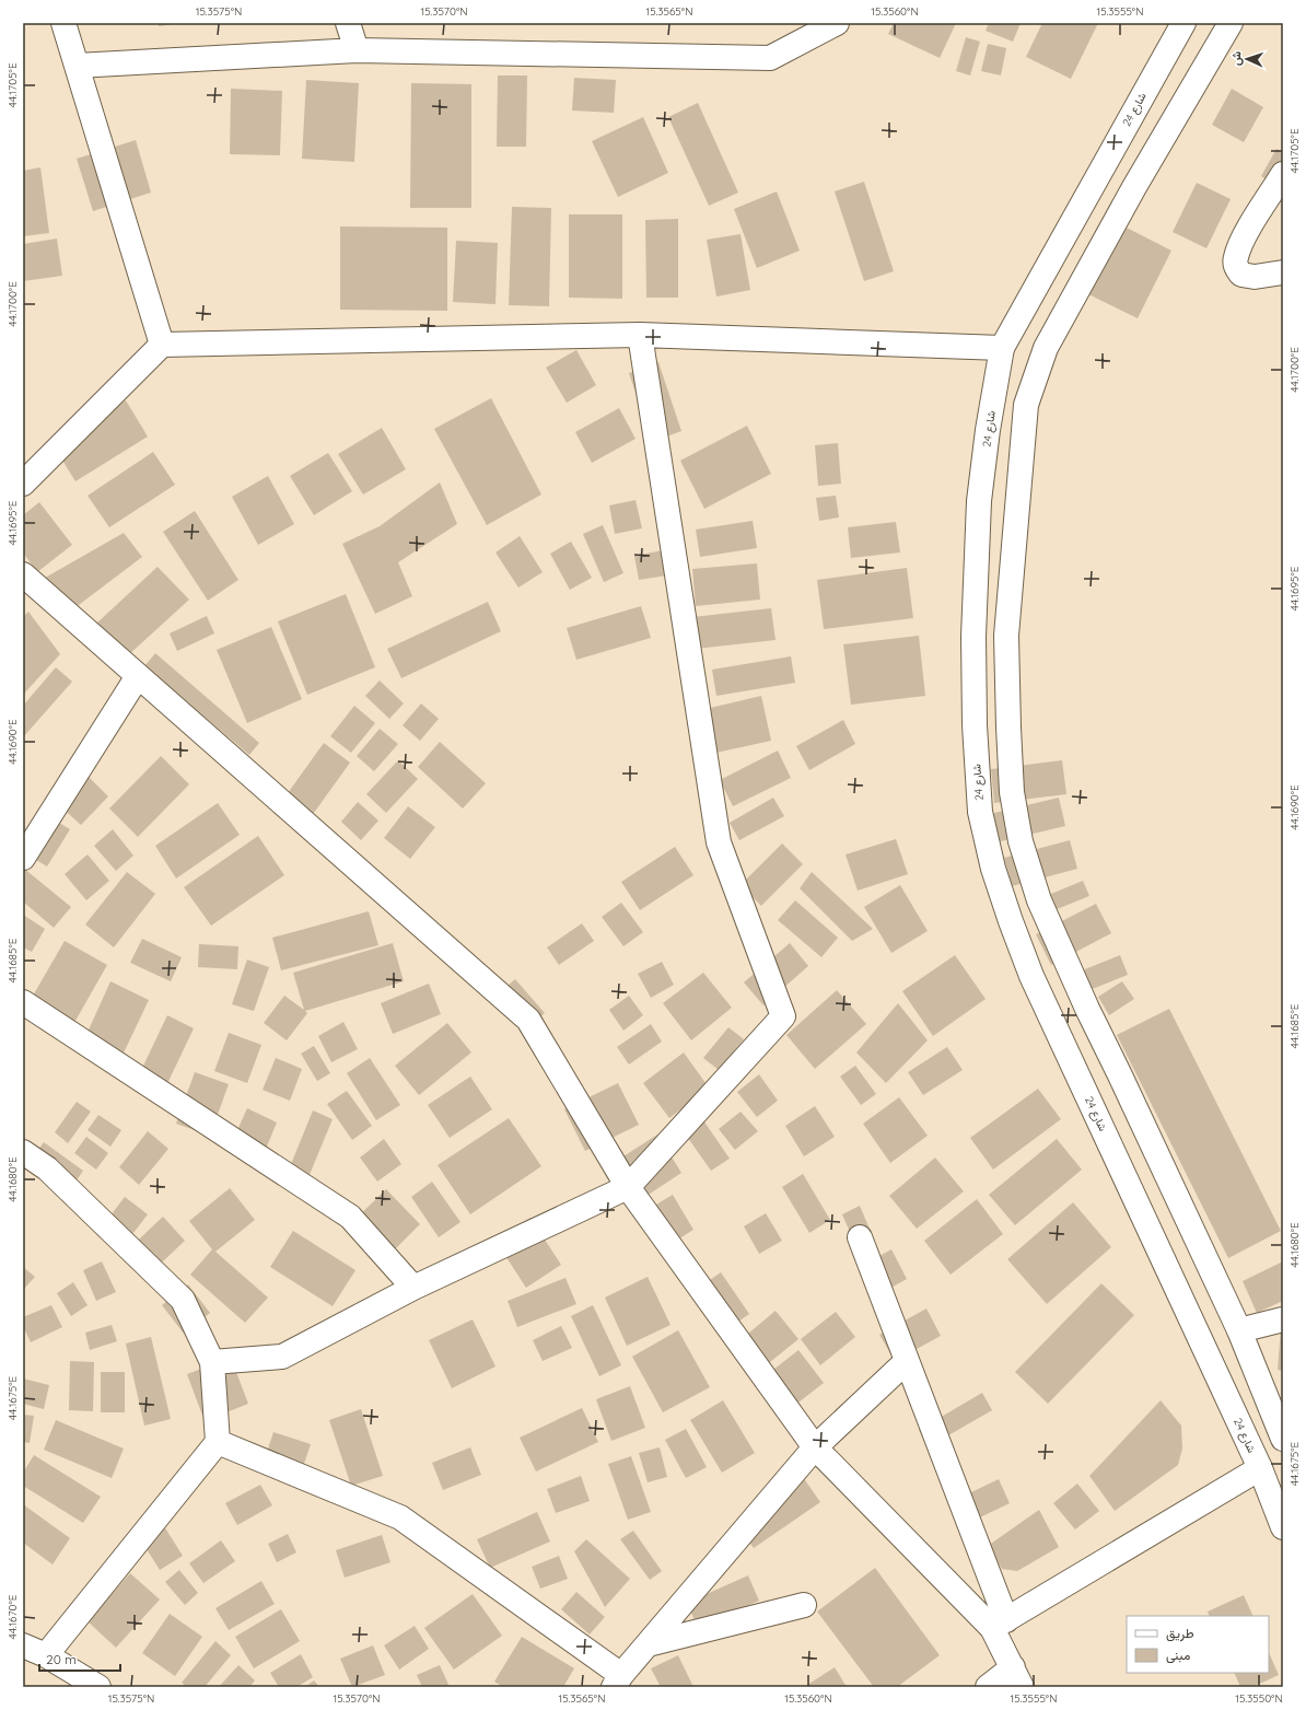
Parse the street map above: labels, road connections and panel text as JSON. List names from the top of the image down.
{
  "streets": {
    "street": ["شارع 24"]
  },
  "legend": ["طريق", "مبنى"],
  "scale_bar": "20 m",
  "north": "left",
  "coordinates": [
    "15.3575°N",
    "15.3570°N",
    "15.3565°N",
    "15.3560°N",
    "15.3555°N",
    "44.1705°E",
    "44.1700°E",
    "44.1695°E",
    "44.1690°E",
    "44.1685°E",
    "44.1680°E",
    "44.1675°E",
    "44.1670°E",
    "15.3550°N"
  ]
}
